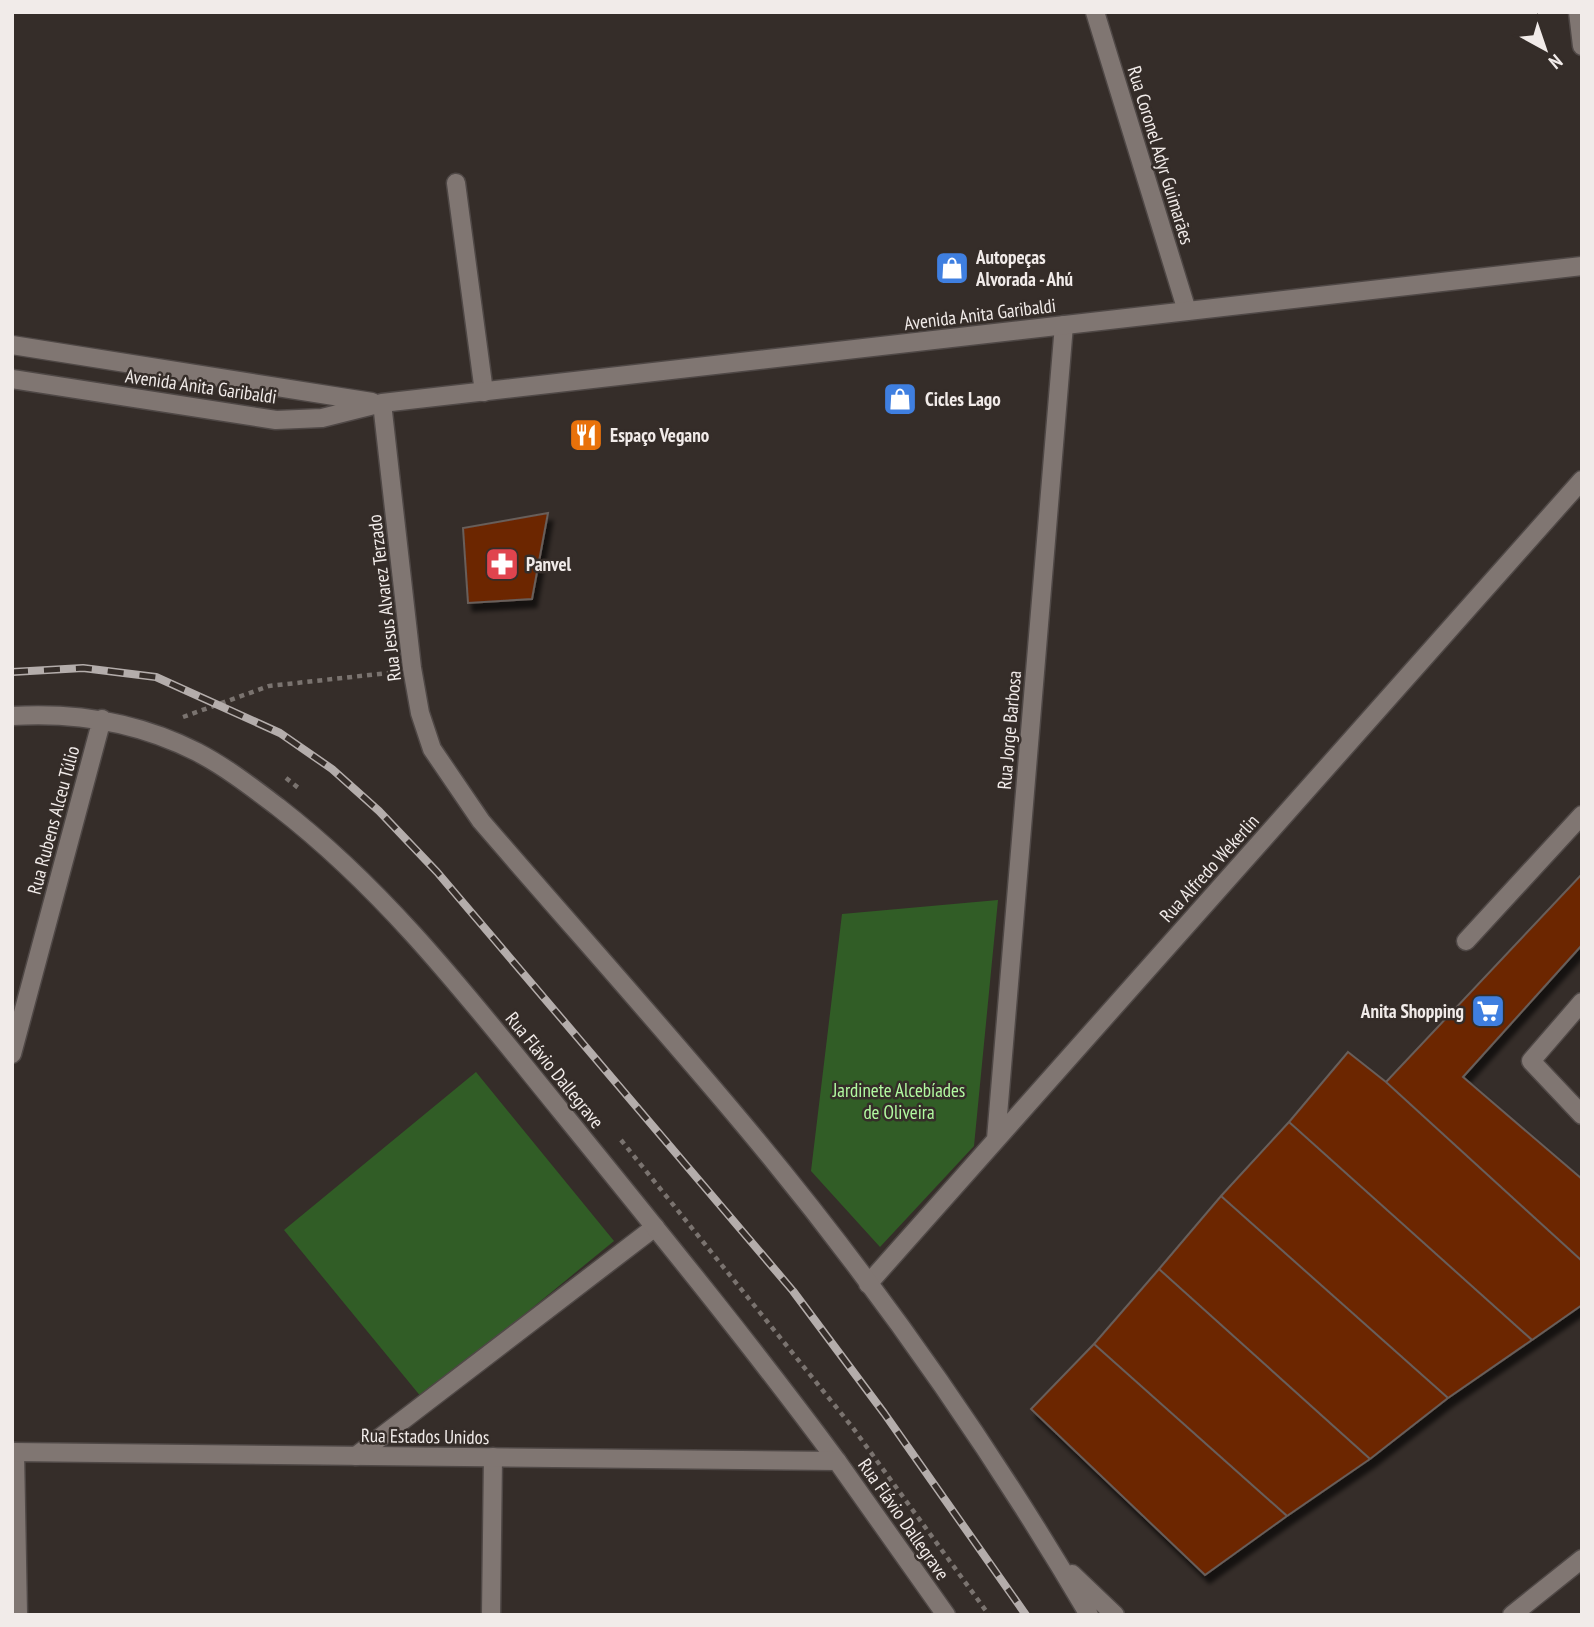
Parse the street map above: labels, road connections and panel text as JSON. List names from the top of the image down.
{
  "streets": {
    "street": [
      "Rua Coronel Adyr Guimarães",
      "Avenida Anita Garibaldi",
      "Rua Jesus Alvarez Terzado",
      "Rua Jorge Barbosa",
      "Rua Rubens Alceu Túlio",
      "Rua Alfredo Wekerlin",
      "Rua Flávio Dallegrave",
      "Rua Estados Unidos"
    ]
  },
  "crossings": [
    ["Rua Coronel Adyr Guimarães", "Avenida Anita Garibaldi"],
    ["Avenida Anita Garibaldi", "Rua Jesus Alvarez Terzado"],
    ["Avenida Anita Garibaldi", "Rua Jorge Barbosa"],
    ["Rua Jesus Alvarez Terzado", "Rua Alfredo Wekerlin"],
    ["Rua Jorge Barbosa", "Rua Alfredo Wekerlin"],
    ["Rua Rubens Alceu Túlio", "Rua Flávio Dallegrave"],
    ["Rua Flávio Dallegrave", "Rua Estados Unidos"]
  ],
  "parks": ["Jardinete Alcebíades de Oliveira"],
  "places": {
    "shop": ["Autopeças Alvorada - Ahú", "Cicles Lago"],
    "restaurant": ["Espaço Vegano"],
    "pharmacy": ["Panvel"],
    "supermarket": ["Anita Shopping"]
  },
  "north": "bottom right"
}
